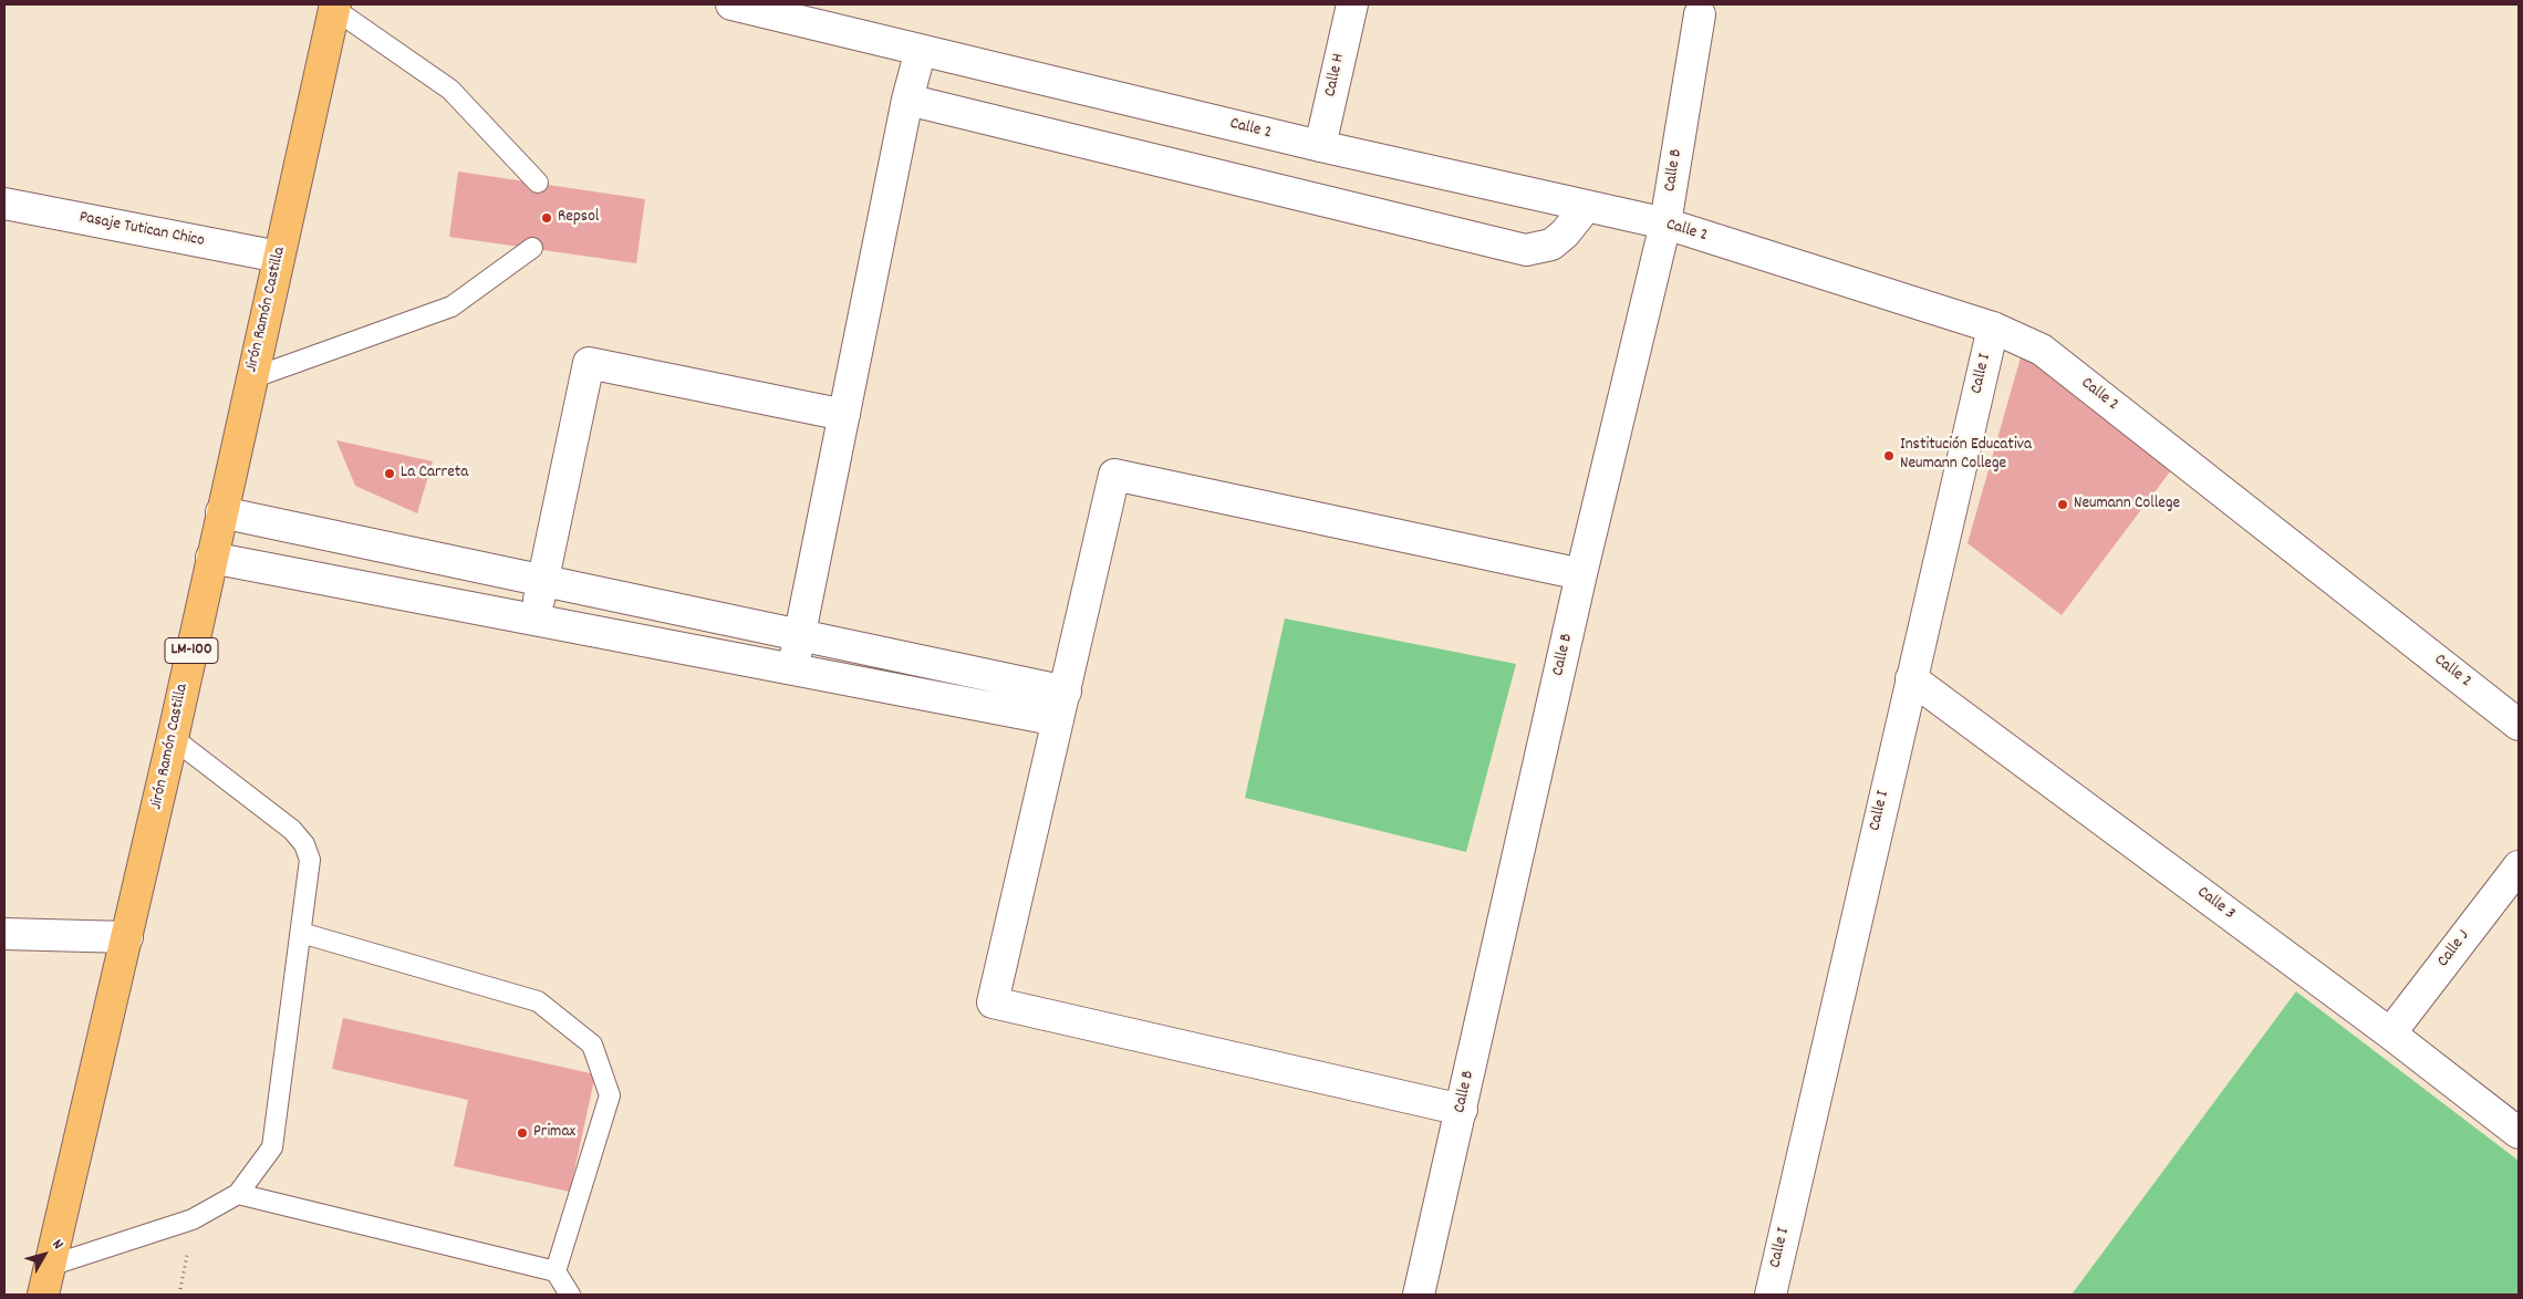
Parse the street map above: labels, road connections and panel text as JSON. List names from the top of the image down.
{
  "streets": {
    "main road": ["Jirón Ramón Castilla", "LM-100"],
    "street": [
      "Calle H",
      "Calle 2",
      "Calle B",
      "Pasaje Tutican Chico",
      "Calle I",
      "Calle 3",
      "Calle J"
    ]
  },
  "crossings": [
    ["Calle H", "Calle 2"],
    ["Calle 2", "Calle B"],
    ["Calle 2", "Calle I"],
    ["Pasaje Tutican Chico", "Jirón Ramón Castilla"],
    ["Calle I", "Calle 3"],
    ["Calle 3", "Calle J"]
  ],
  "places": [
    "Repsol",
    "Institución Educativa Neumann College",
    "La Carreta",
    "Neumann College",
    "Primax"
  ],
  "north": "top right"
}
